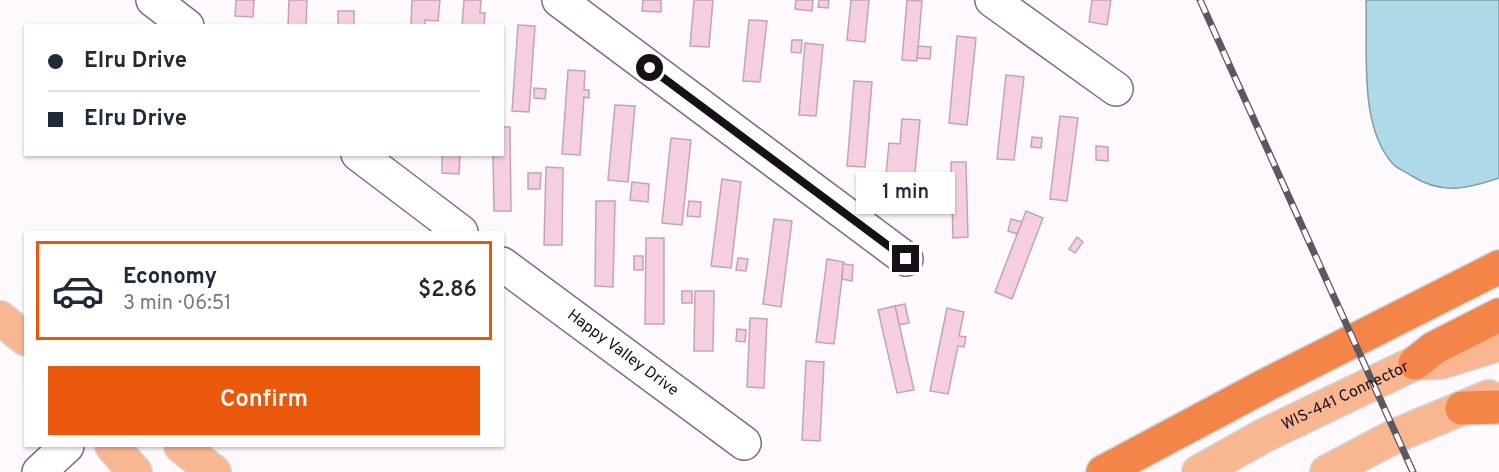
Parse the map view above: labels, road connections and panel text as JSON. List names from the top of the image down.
{
  "streets": {
    "main road": ["WIS-441 Connector"],
    "street": ["Happy Valley Drive"]
  },
  "page": {
    "banner": ["Elru Drive", "Elru Drive"],
    "bubble": "1 min",
    "list": [
      {
        "name": "Economy",
        "note": "3 min · 06:51",
        "value": "$2.86"
      }
    ],
    "buttons": "Confirm"
  }
}
